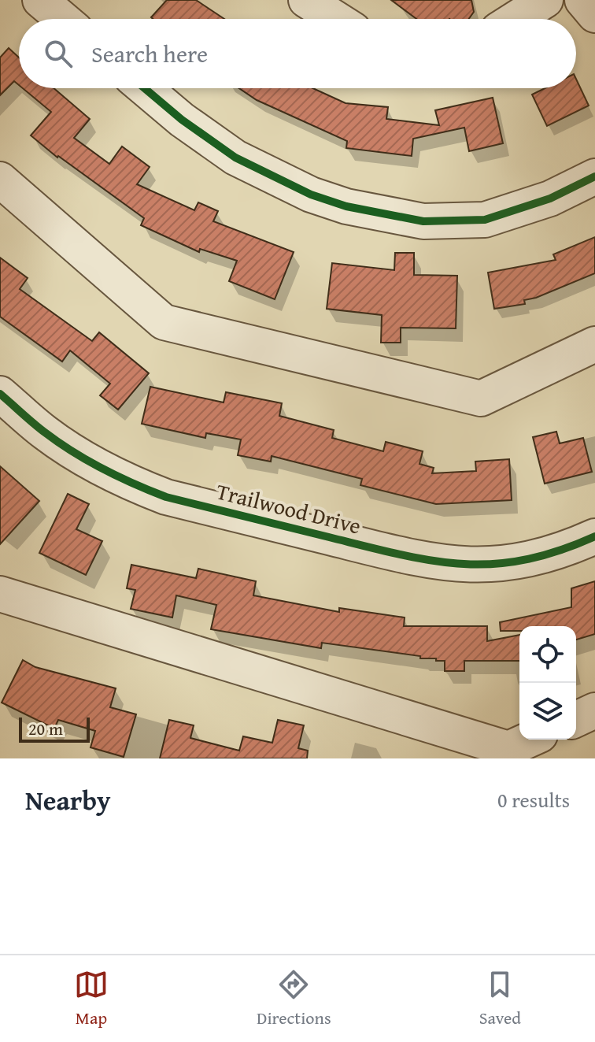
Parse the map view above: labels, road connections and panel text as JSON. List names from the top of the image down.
{
  "streets": {
    "street": ["Trailwood Drive"]
  },
  "scale_bar": "20 m",
  "page": {
    "search": "Search here",
    "scale": "20 m",
    "heading": ["Nearby", "0 results"],
    "nav": ["Map", "Directions", "Saved"]
  }
}
